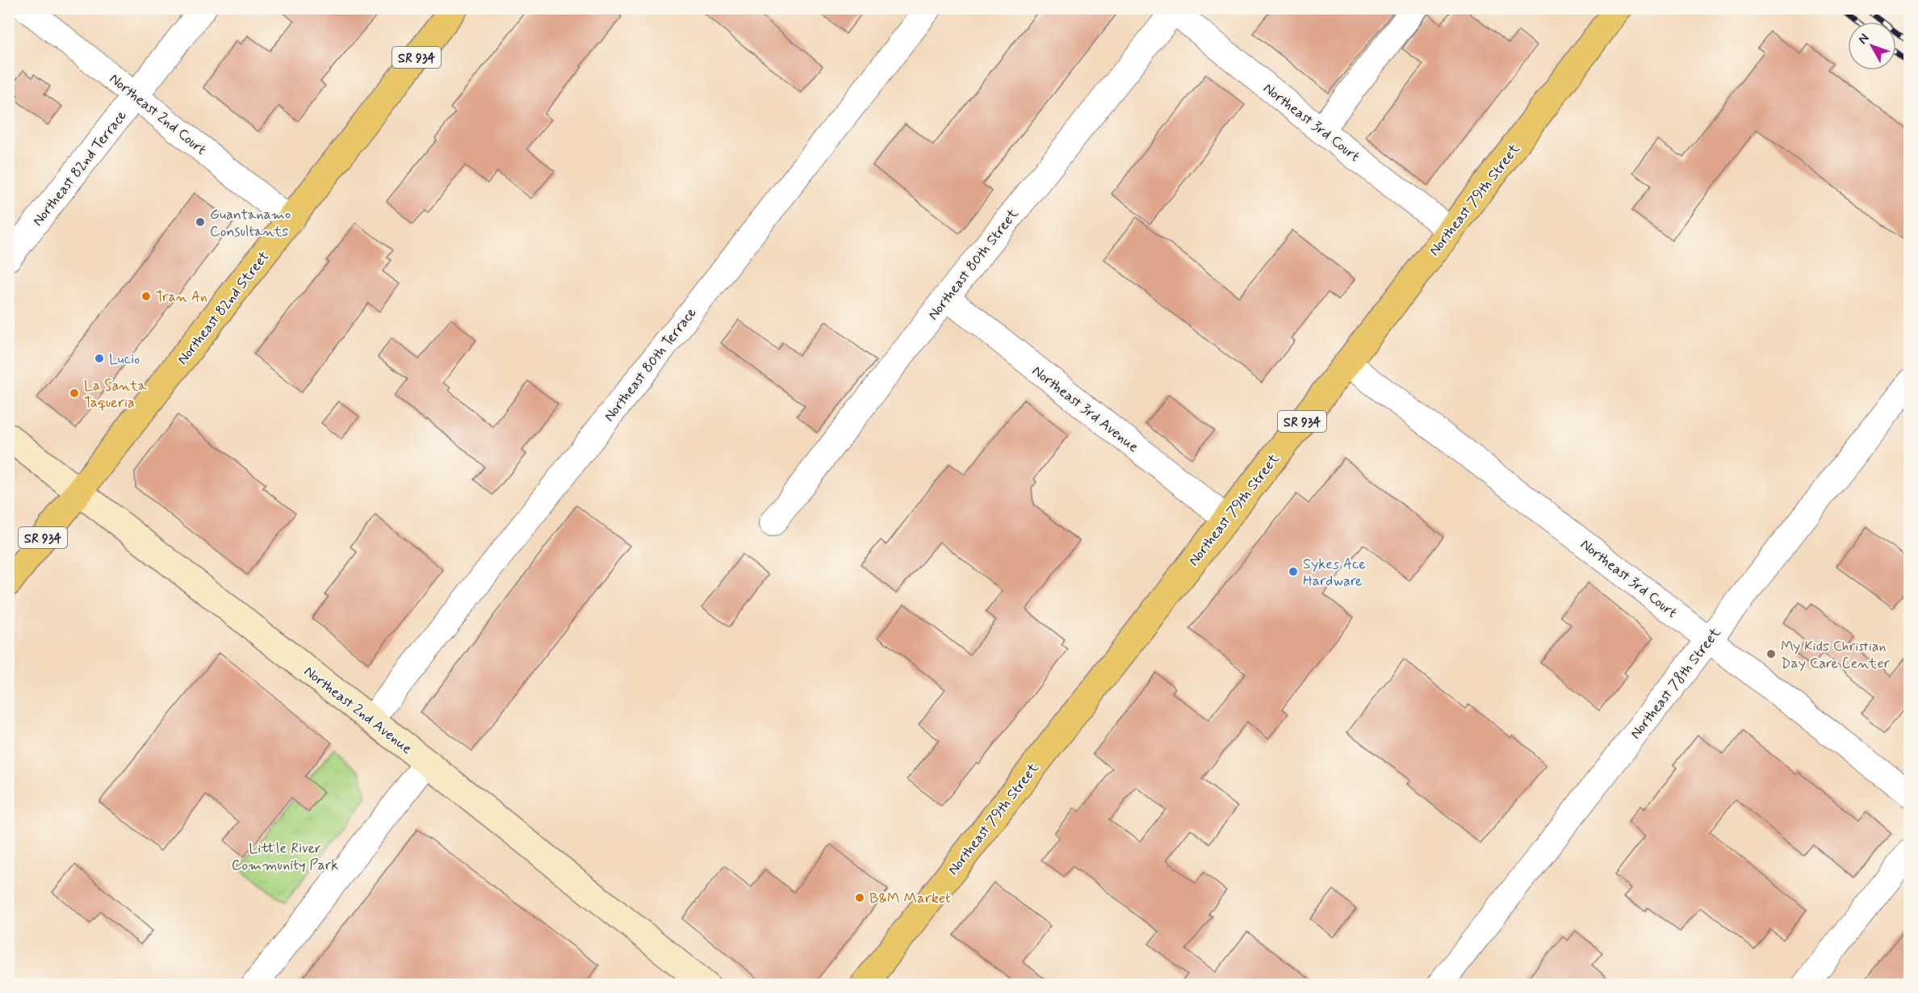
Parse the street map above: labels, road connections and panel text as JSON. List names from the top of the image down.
{
  "streets": {
    "main road": [
      "SR 934",
      "Northeast 79th Street",
      "Northeast 82nd Street",
      "Northeast 2nd Avenue"
    ],
    "street": [
      "Northeast 2nd Court",
      "Northeast 3rd Court",
      "Northeast 82nd Terrace",
      "Northeast 80th Street",
      "Northeast 80th Terrace",
      "Northeast 3rd Avenue",
      "Northeast 78th Street"
    ]
  },
  "crossings": [
    ["Northeast 2nd Court", "Northeast 82nd Terrace"],
    ["Northeast 2nd Court", "Northeast 82nd Street"],
    ["Northeast 3rd Court", "Northeast 79th Street"],
    ["Northeast 3rd Court", "Northeast 80th Street"],
    ["Northeast 3rd Court", "Northeast 78th Street"],
    ["Northeast 79th Street", "Northeast 3rd Avenue"],
    ["Northeast 80th Street", "Northeast 3rd Avenue"],
    ["Northeast 82nd Street", "Northeast 2nd Avenue"],
    ["Northeast 80th Terrace", "Northeast 2nd Avenue"]
  ],
  "parks": ["Little River Community Park"],
  "places": [
    "Guantanamo Consultants",
    "Tran An",
    "Lucio",
    "La Santa Taqueria",
    "Sykes Ace Hardware",
    "My Kids Christian Day Care Center",
    "B&M Market"
  ],
  "north": "top left"
}
